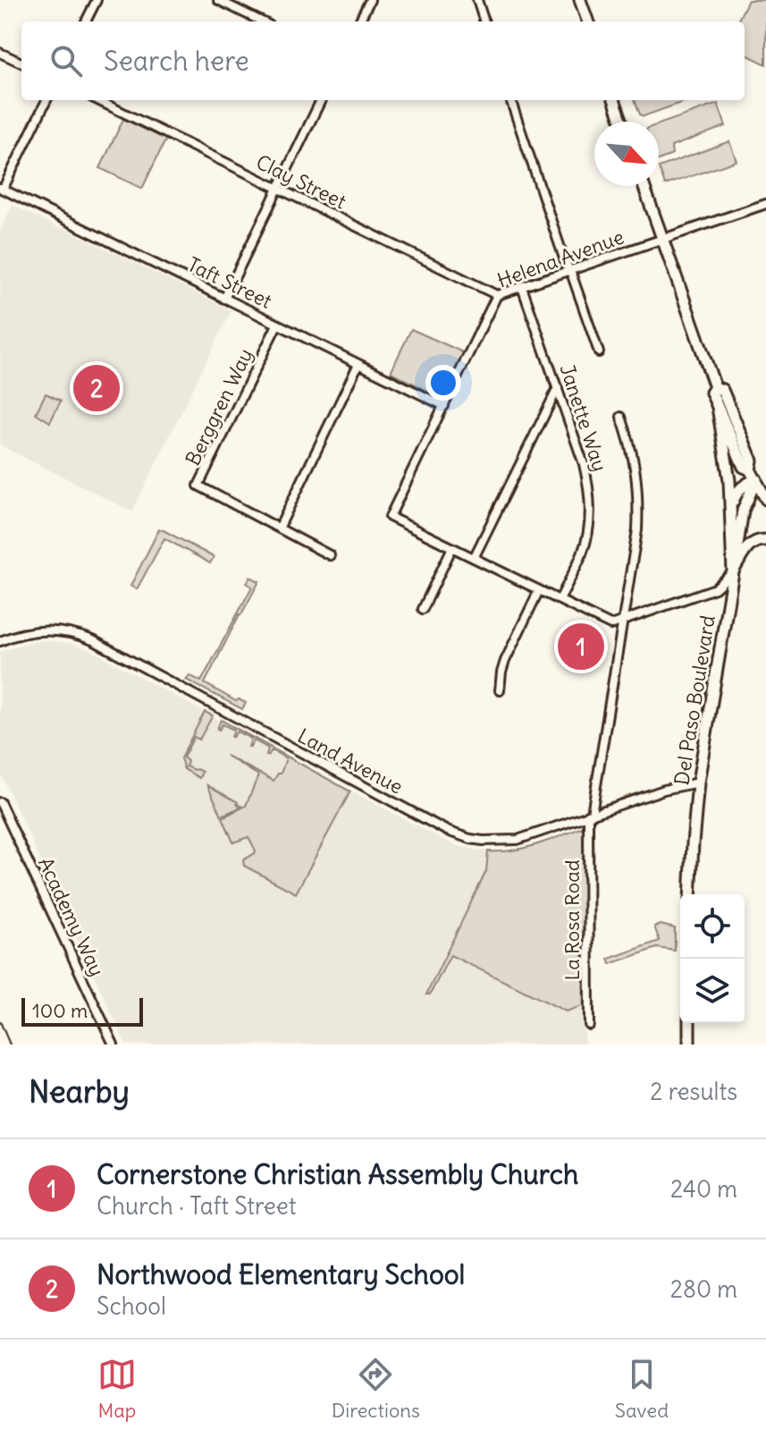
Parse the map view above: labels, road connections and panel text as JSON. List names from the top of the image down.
{
  "streets": {
    "main road": ["Del Paso Boulevard"],
    "street": [
      "Clay Street",
      "Helena Avenue",
      "Taft Street",
      "Berggren Way",
      "Janette Way",
      "Land Avenue",
      "Academy Way",
      "La Rosa Road"
    ]
  },
  "crossings": [
    ["Clay Street", "Helena Avenue"],
    ["Helena Avenue", "Taft Street"],
    ["Helena Avenue", "Janette Way"],
    ["Taft Street", "Berggren Way"],
    ["Del Paso Boulevard", "Land Avenue"],
    ["Land Avenue", "La Rosa Road"]
  ],
  "scale_bar": "100 m",
  "north": "bottom right",
  "page": {
    "search": "Search here",
    "pins": ["2", "1"],
    "scale": "100 m",
    "heading": ["Nearby", "2 results"],
    "list": [
      {
        "mark": "1",
        "name": "Cornerstone Christian Assembly Church",
        "note": "Church · Taft Street",
        "value": "240 m"
      },
      {
        "mark": "2",
        "name": "Northwood Elementary School",
        "note": "School",
        "value": "280 m"
      }
    ],
    "nav": ["Map", "Directions", "Saved"]
  }
}
